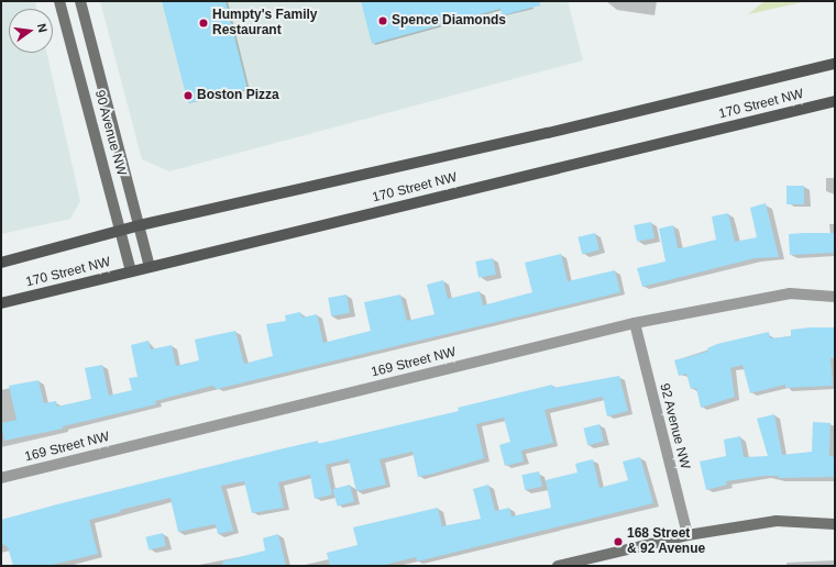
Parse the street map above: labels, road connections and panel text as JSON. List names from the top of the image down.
{
  "streets": {
    "main road": ["170 Street NW"],
    "street": ["90 Avenue NW", "169 Street NW", "92 Avenue NW"]
  },
  "crossings": [
    ["170 Street NW", "90 Avenue NW"],
    ["169 Street NW", "92 Avenue NW"]
  ],
  "places": [
    "Spence Diamonds",
    "Humpty's Family Restaurant",
    "Boston Pizza",
    "168 Street & 92 Avenue"
  ],
  "north": "right"
}
